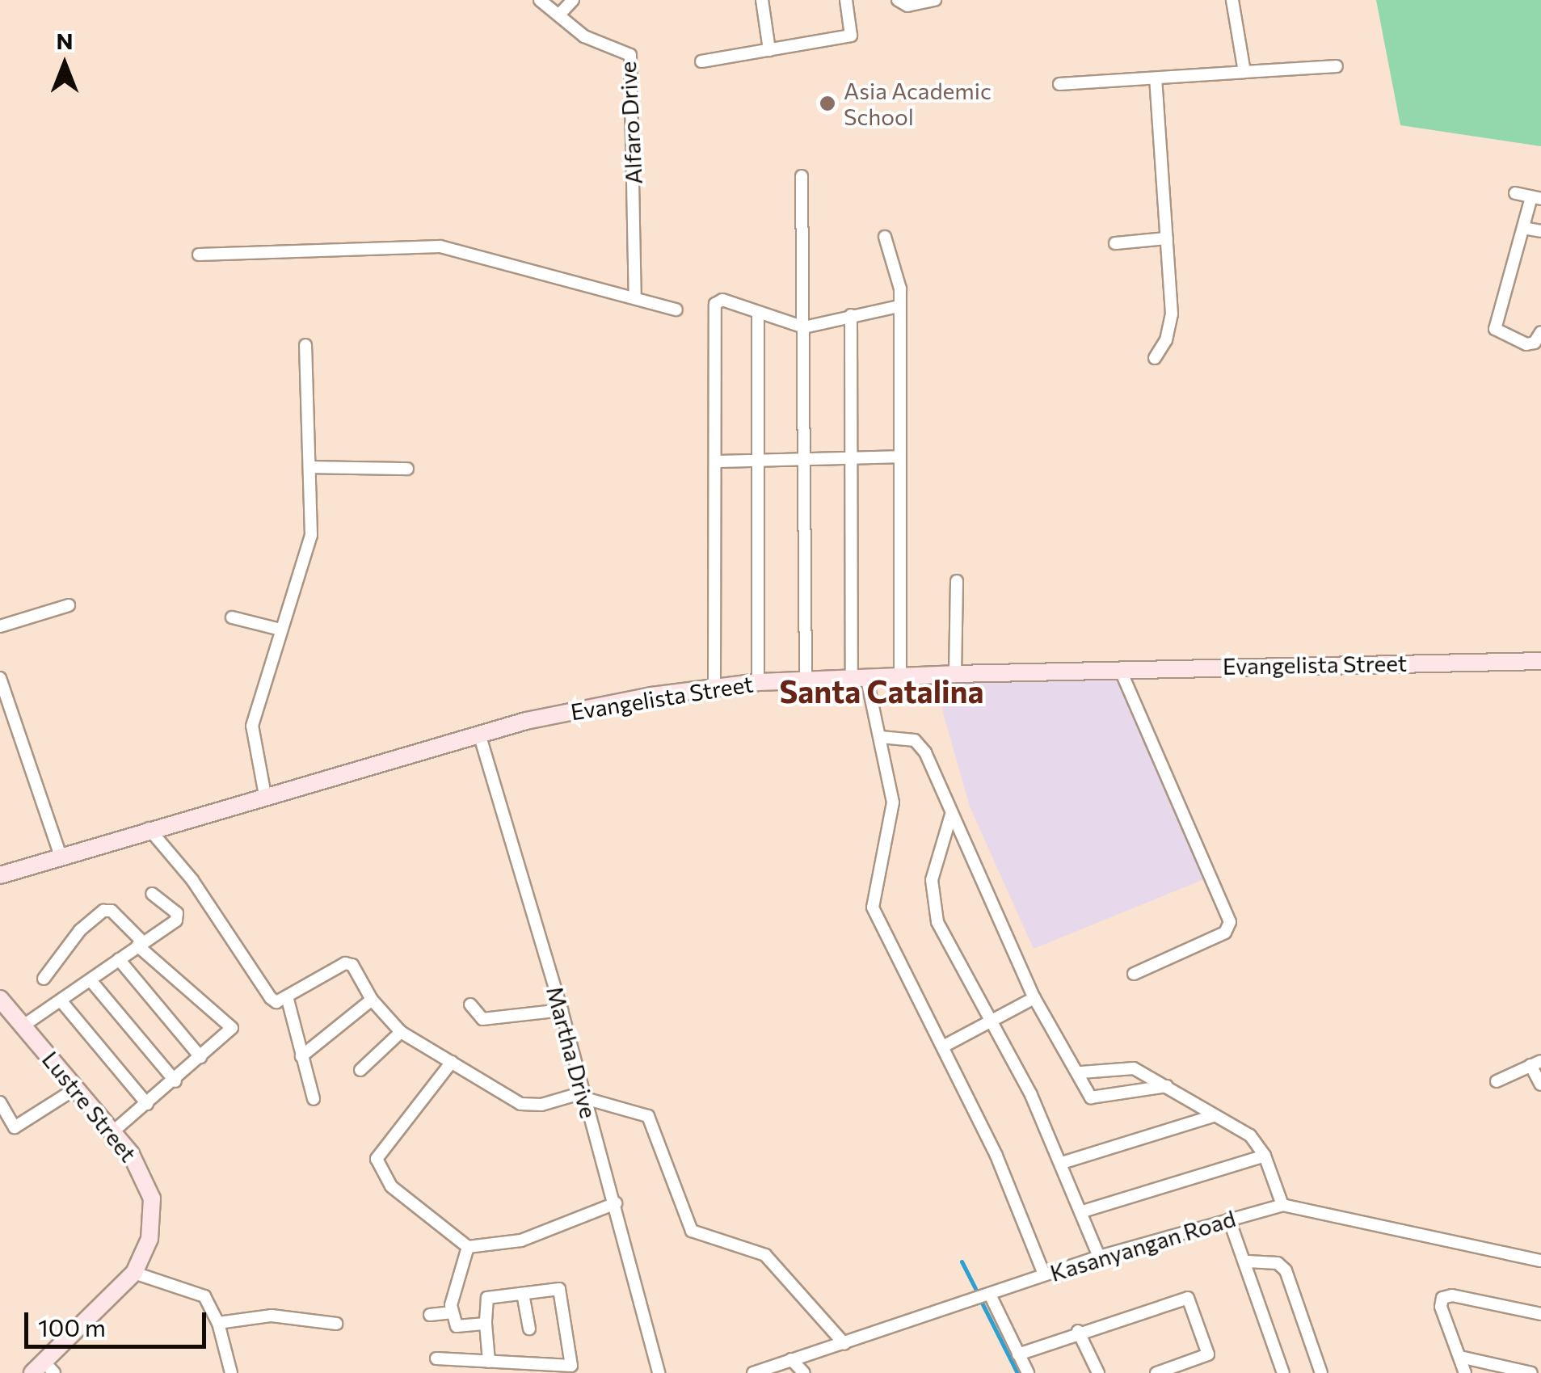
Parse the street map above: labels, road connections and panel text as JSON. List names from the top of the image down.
{
  "streets": {
    "main road": ["Evangelista Street", "Lustre Street"],
    "street": ["Alfaro Drive", "Martha Drive", "Kasanyangan Road"]
  },
  "crossings": [
    ["Evangelista Street", "Martha Drive"]
  ],
  "districts": ["Santa Catalina"],
  "places": ["Asia Academic School"],
  "scale_bar": "100 m",
  "north": "top"
}
